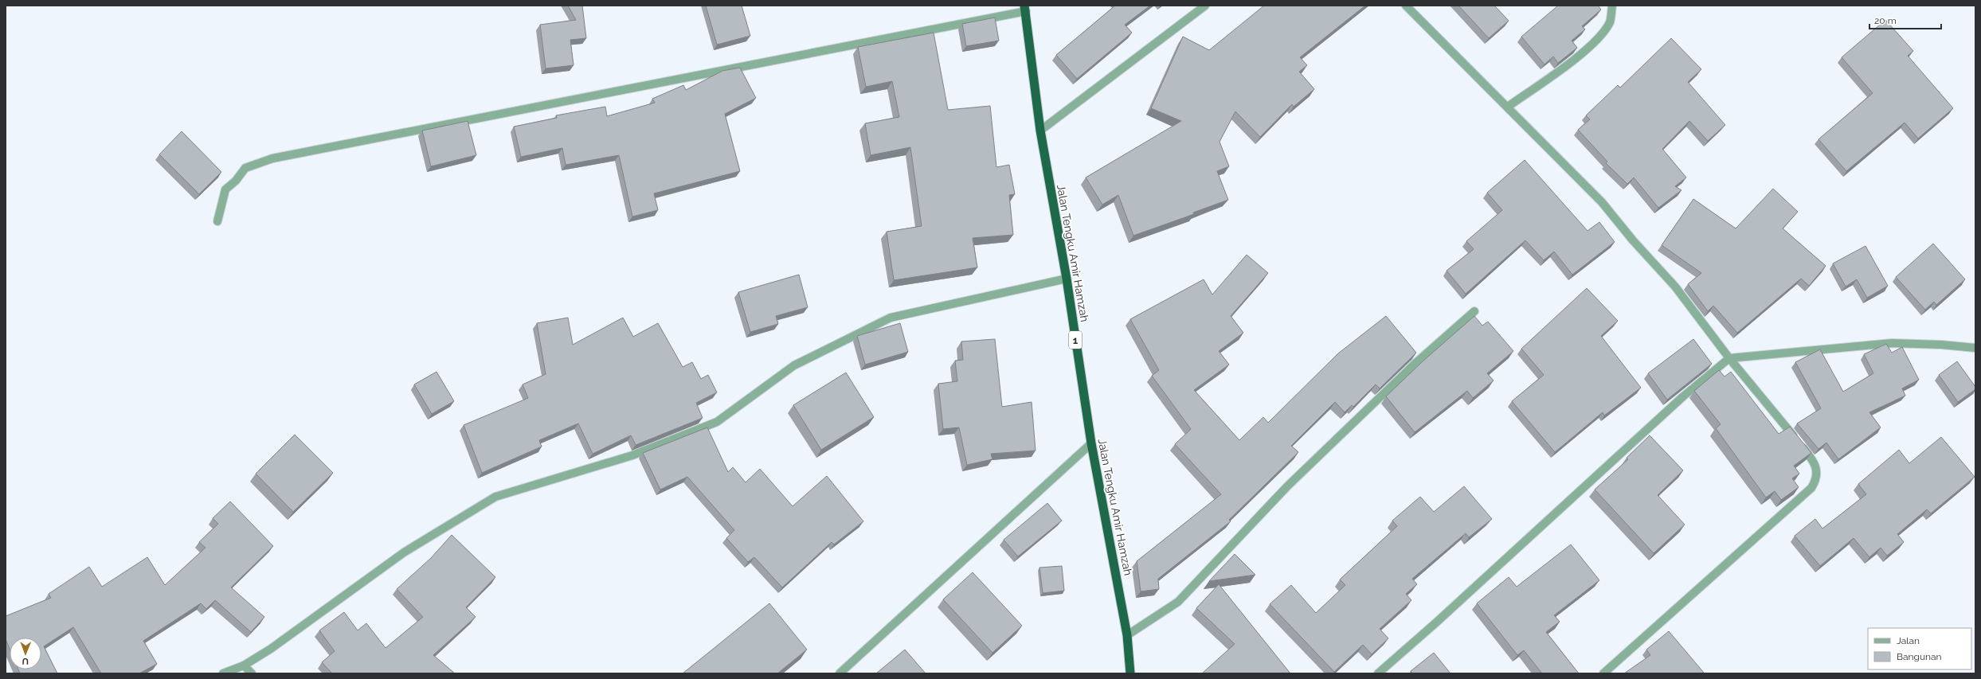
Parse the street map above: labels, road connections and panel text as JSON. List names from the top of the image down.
{
  "streets": {
    "highway": ["Jalan Tengku Amir Hamzah", "1"]
  },
  "legend": ["Jalan", "Bangunan"],
  "scale_bar": "20 m",
  "north": "bottom"
}
